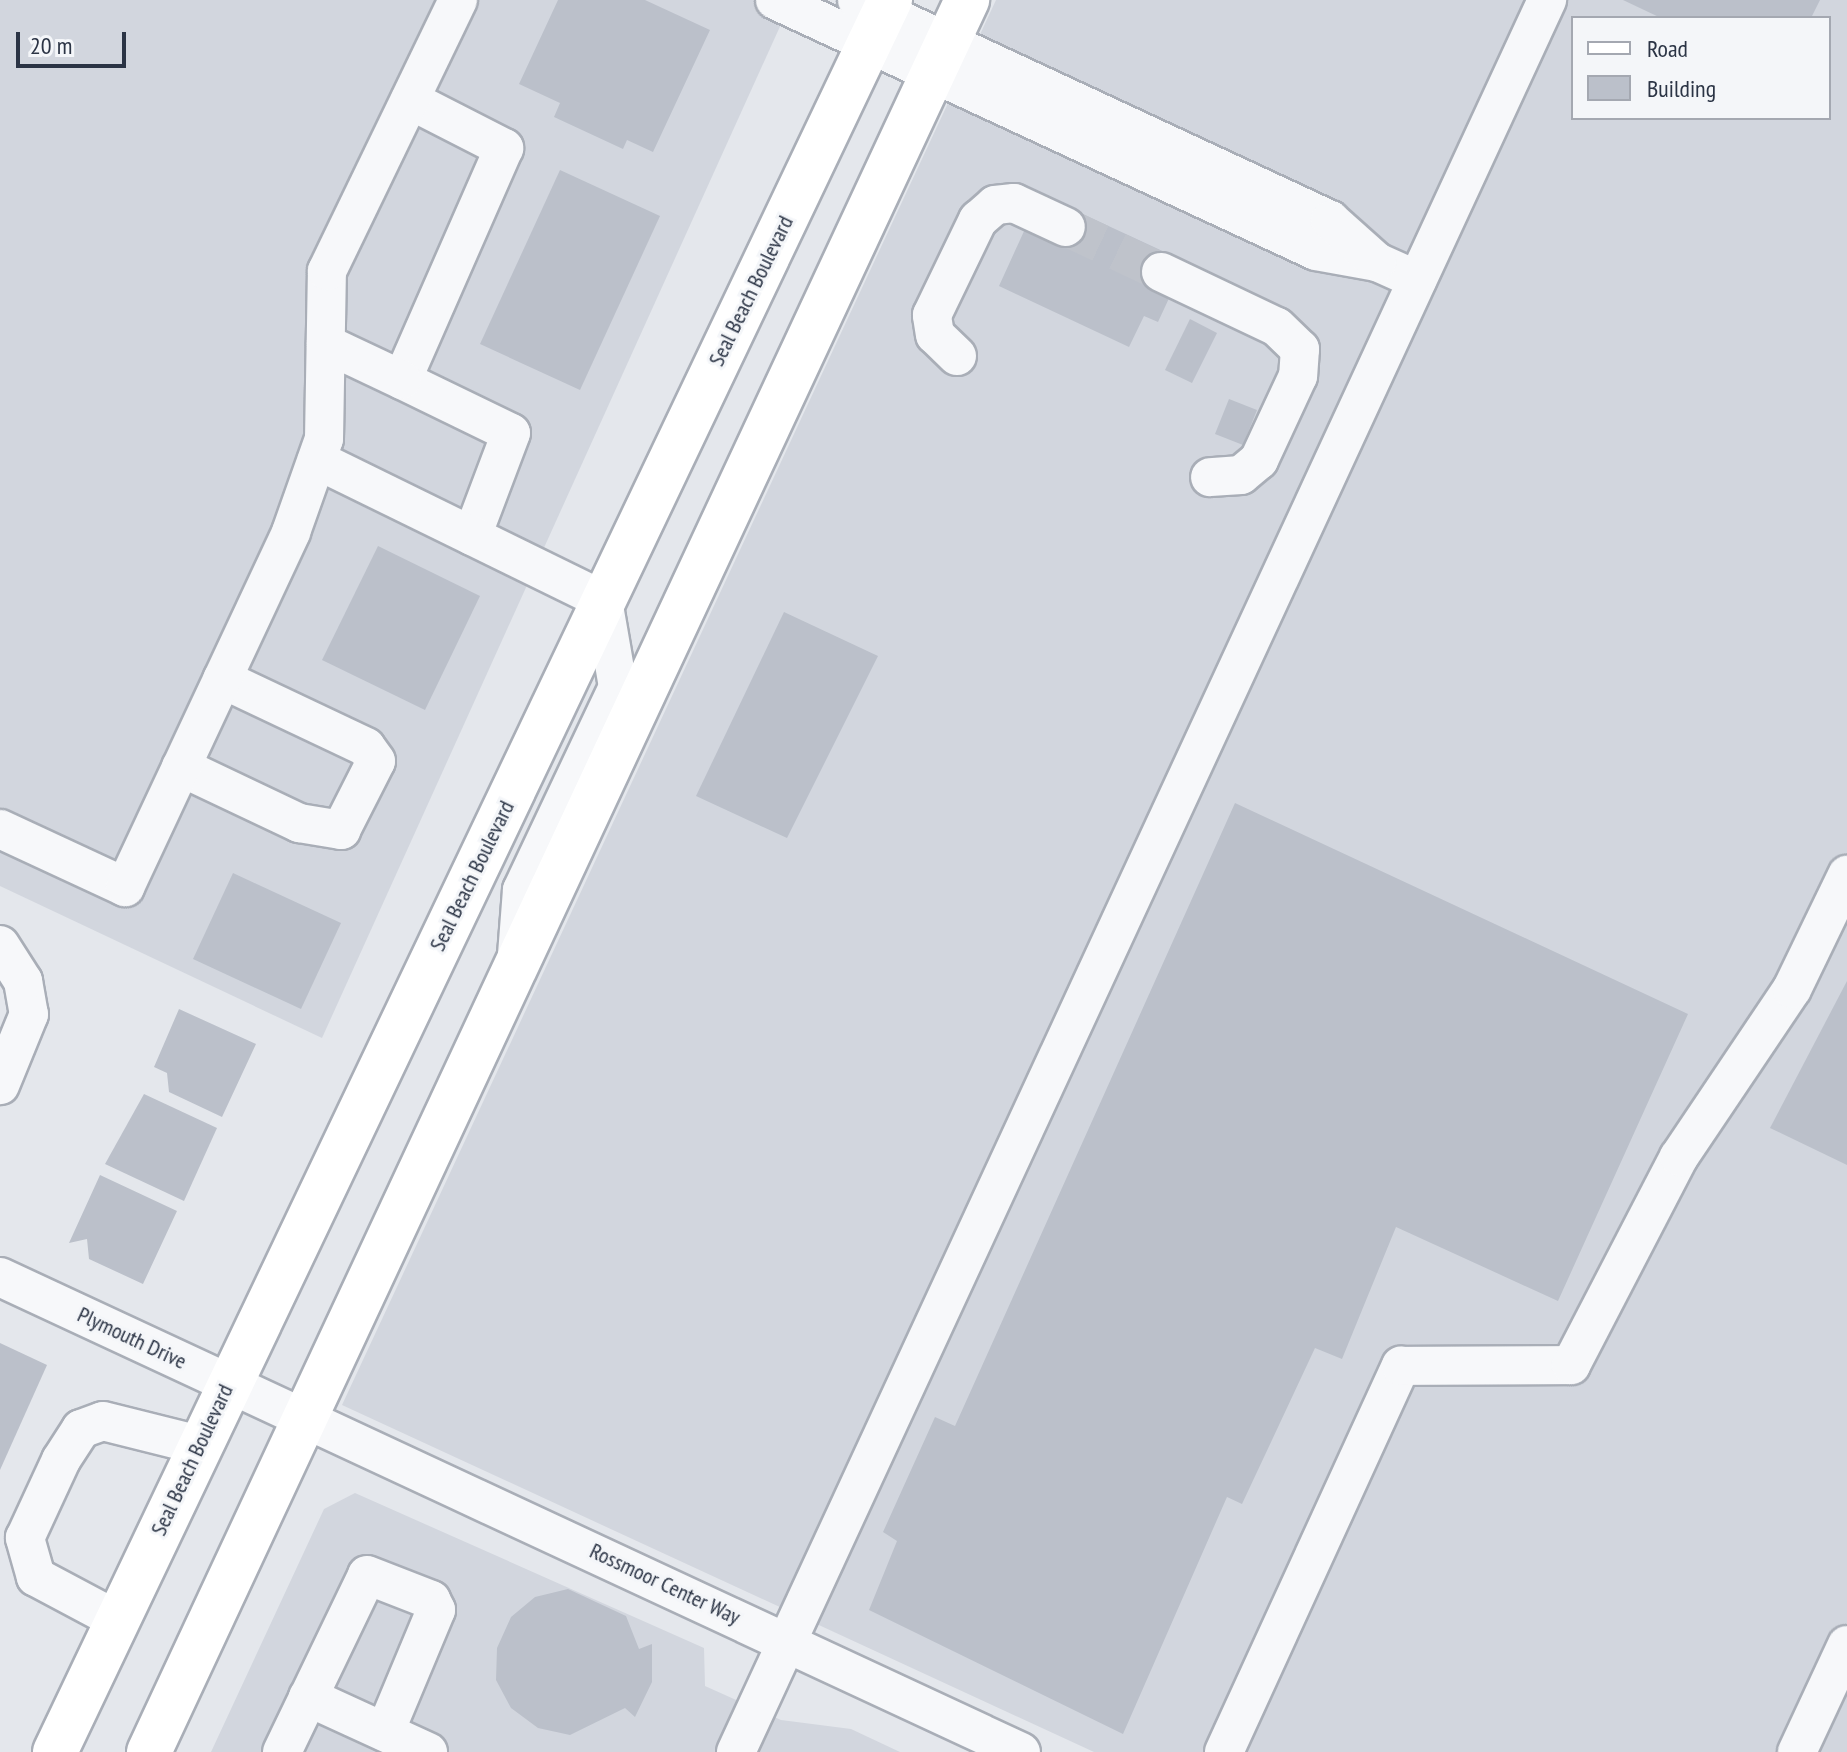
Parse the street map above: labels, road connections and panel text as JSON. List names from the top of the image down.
{
  "streets": {
    "main road": ["Seal Beach Boulevard"],
    "street": ["Plymouth Drive", "Rossmoor Center Way"]
  },
  "crossings": [
    ["Seal Beach Boulevard", "Plymouth Drive"],
    ["Plymouth Drive", "Rossmoor Center Way"]
  ],
  "legend": ["Road", "Building"],
  "scale_bar": "20 m"
}
